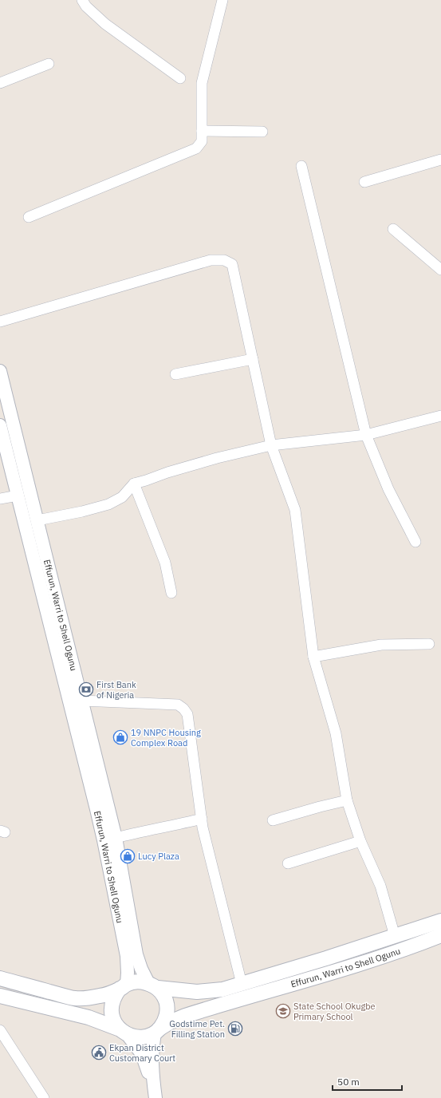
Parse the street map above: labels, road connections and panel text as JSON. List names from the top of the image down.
{
  "streets": {
    "main road": ["Effurun, Warri to Shell Ogunu"]
  },
  "places": {
    "bank": ["First Bank of Nigeria"],
    "shop": ["19 NNPC Housing Complex Road", "Lucy Plaza"],
    "school or university": ["State School Okugbe Primary School"],
    "fuel station": ["Godstime Pet. Filling Station"],
    "public building": ["Ekpan District Customary Court"]
  },
  "scale_bar": "50 m"
}
